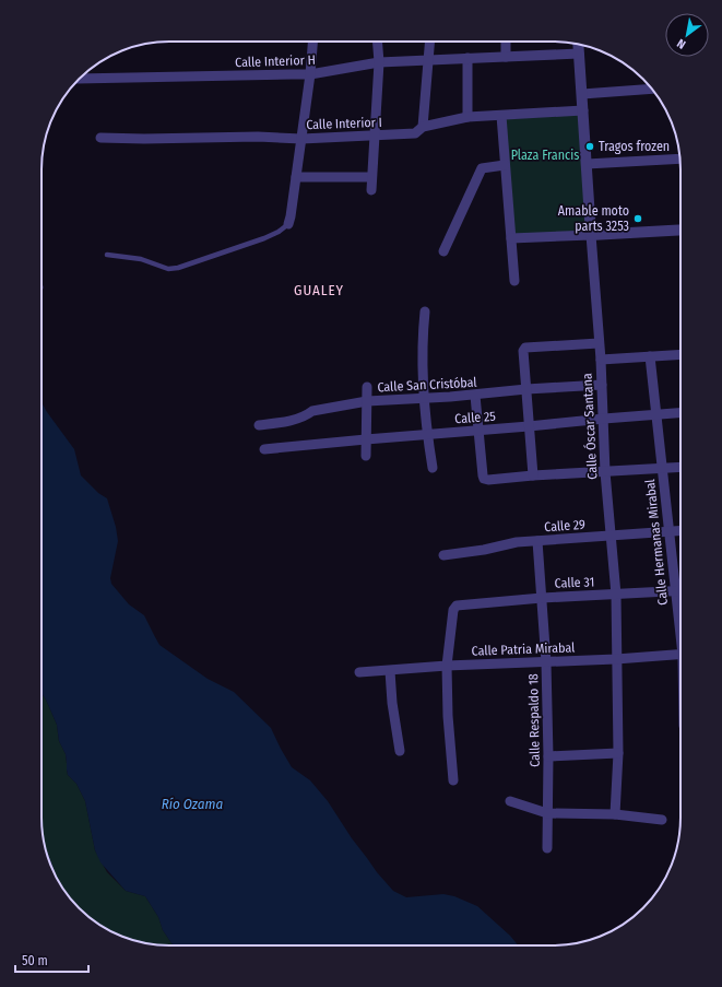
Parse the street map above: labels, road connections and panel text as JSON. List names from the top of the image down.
{
  "streets": {
    "street": [
      "Calle Interior H",
      "Calle Interior I",
      "Calle San Cristóbal",
      "Calle 25",
      "Calle Óscar Santana",
      "Calle 29",
      "Calle Hermanas Mirabal",
      "Calle 31",
      "Calle Patria Mirabal",
      "Calle Respaldo 18"
    ]
  },
  "crossings": [
    ["Calle Interior H", "Calle Óscar Santana"],
    ["Calle Interior I", "Calle Óscar Santana"],
    ["Calle San Cristóbal", "Calle Óscar Santana"],
    ["Calle 25", "Calle Óscar Santana"],
    ["Calle 25", "Calle Hermanas Mirabal"],
    ["Calle Óscar Santana", "Calle 29"],
    ["Calle Óscar Santana", "Calle 31"],
    ["Calle Óscar Santana", "Calle Patria Mirabal"],
    ["Calle 29", "Calle Hermanas Mirabal"],
    ["Calle 29", "Calle Respaldo 18"],
    ["Calle Hermanas Mirabal", "Calle 31"],
    ["Calle 31", "Calle Patria Mirabal"],
    ["Calle 31", "Calle Respaldo 18"],
    ["Calle Patria Mirabal", "Calle Respaldo 18"]
  ],
  "districts": ["GUALEY"],
  "water": ["Río Ozama"],
  "parks": ["Plaza Francis"],
  "places": ["Tragos frozen", "Amable moto parts 3253"],
  "scale_bar": "50 m",
  "north": "bottom left"
}
